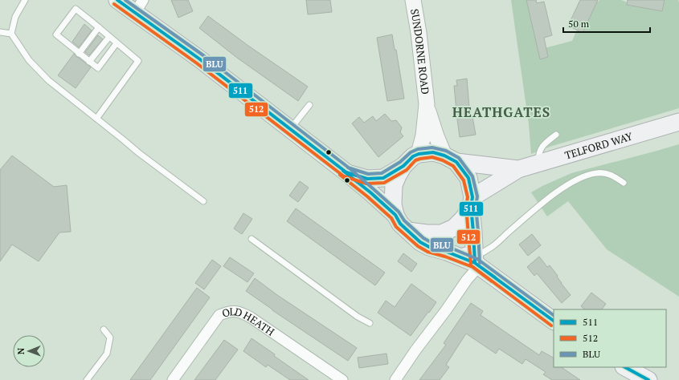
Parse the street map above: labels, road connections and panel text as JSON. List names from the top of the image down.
{
  "streets": {
    "main road": ["SUNDORNE ROAD", "TELFORD WAY"],
    "street": ["OLD HEATH"]
  },
  "crossings": [
    ["SUNDORNE ROAD", "TELFORD WAY"]
  ],
  "districts": ["HEATHGATES"],
  "lines": ["transit line 511", "transit line BLU", "transit line 512"],
  "legend": ["511", "512", "BLU"],
  "scale_bar": "50 m",
  "north": "left"
}
